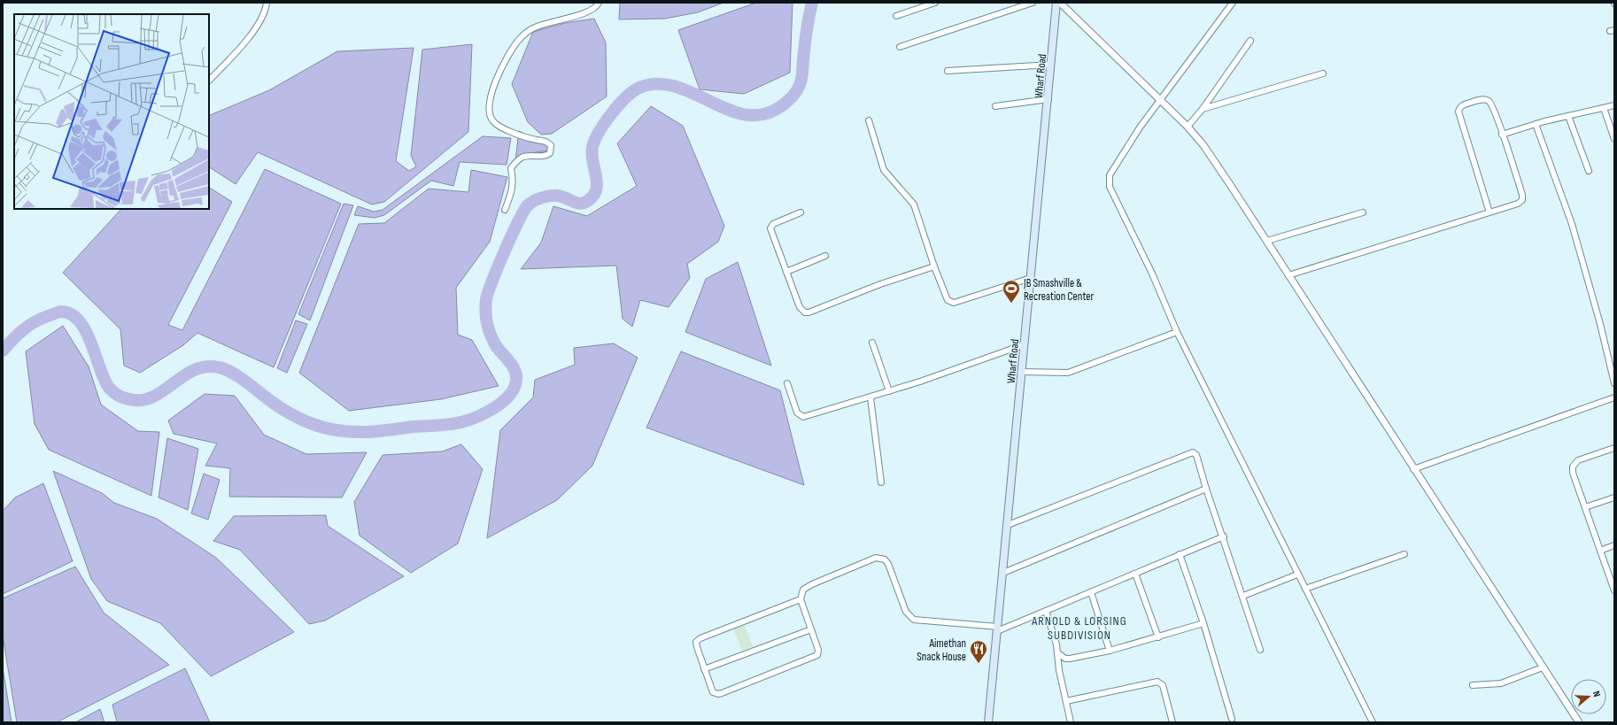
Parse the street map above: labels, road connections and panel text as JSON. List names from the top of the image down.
{
  "streets": {
    "main road": ["Wharf Road"]
  },
  "districts": ["ARNOLD & LORSING SUBDIVISION"],
  "places": {
    "sports": ["JB Smashville & Recreation Center"],
    "restaurant": ["Aimethan Snack House"]
  },
  "north": "right"
}
